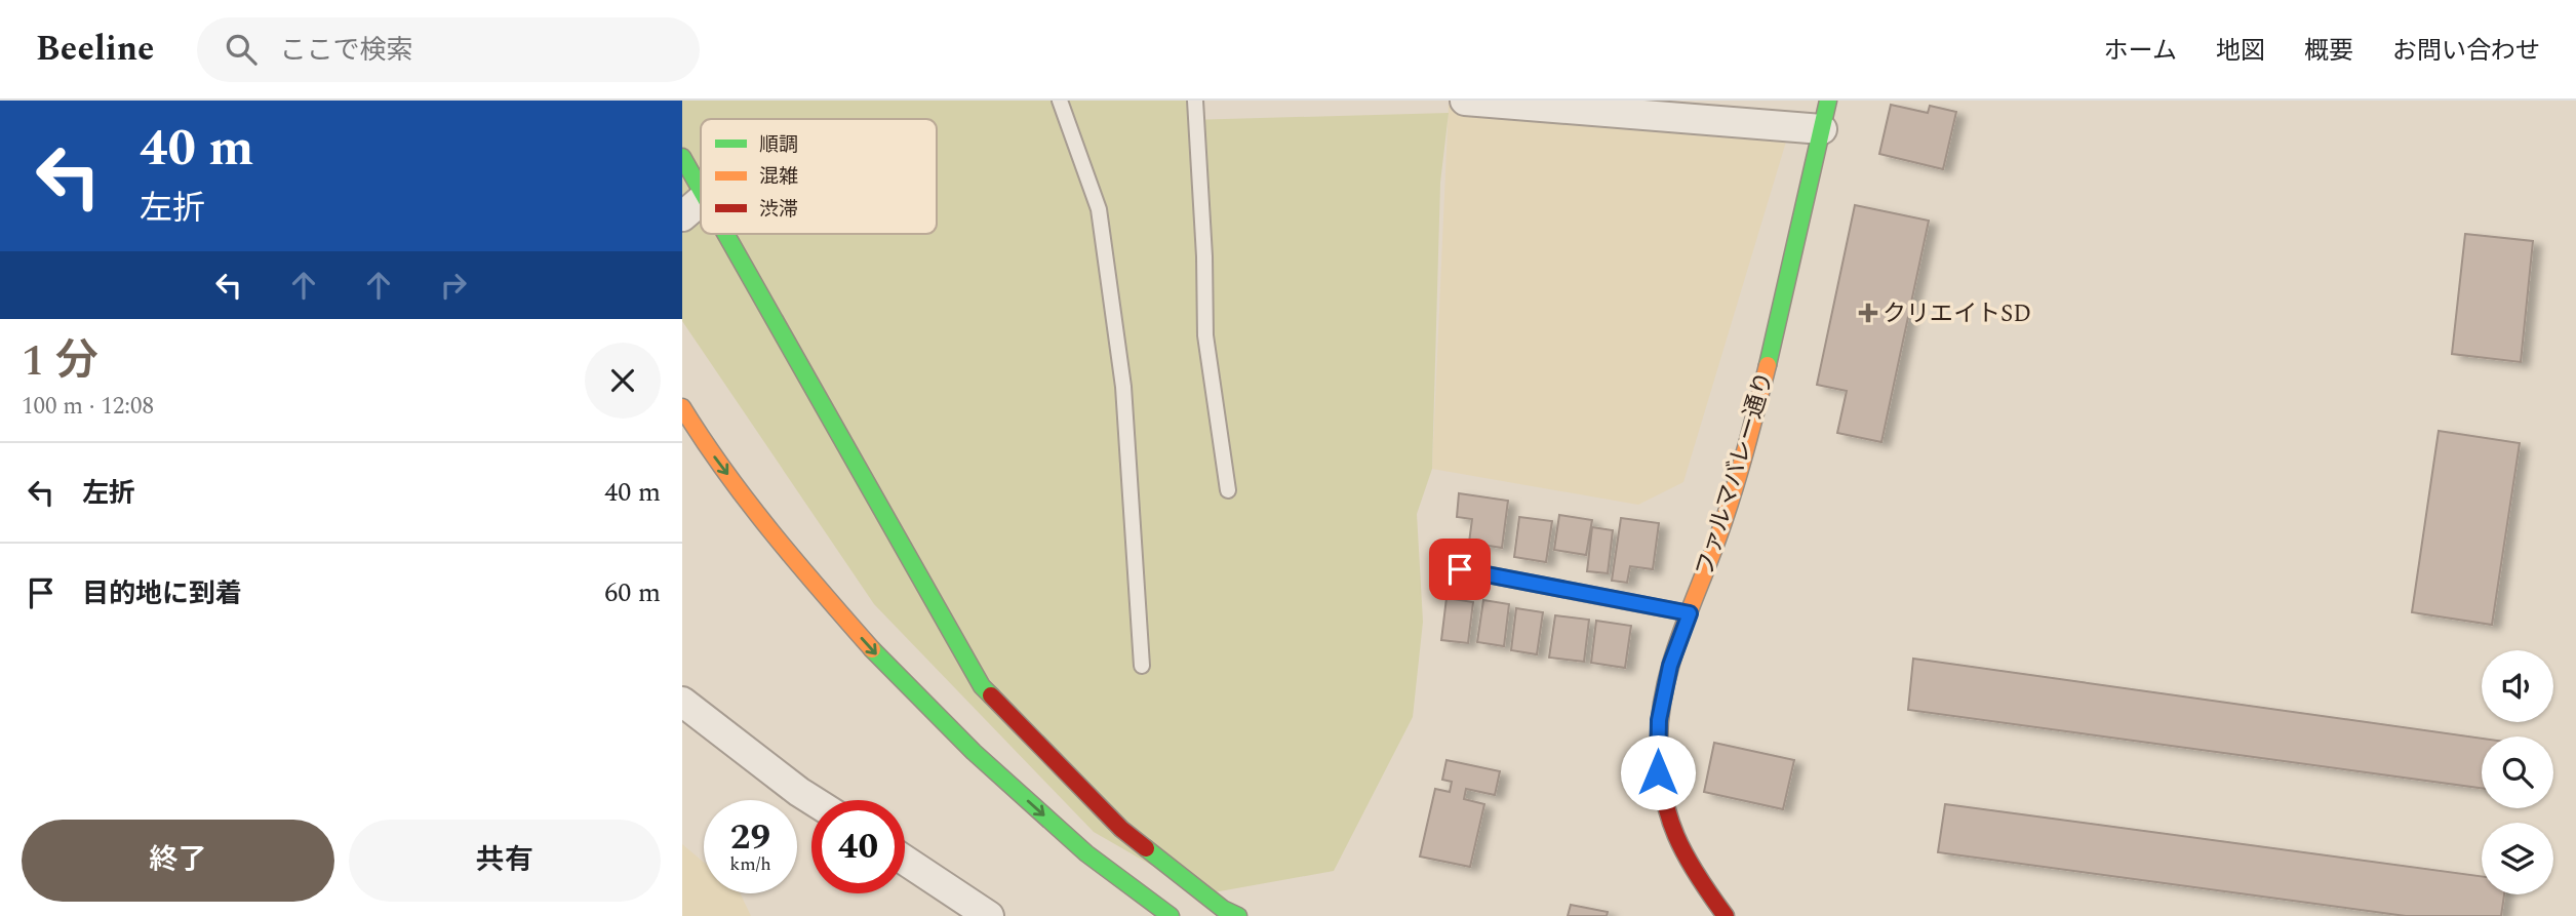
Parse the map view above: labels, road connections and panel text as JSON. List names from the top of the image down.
{
  "streets": {
    "main road": ["ファルマバレー通り"]
  },
  "places": {
    "health": ["クリエイトSD"]
  },
  "legend": ["順調", "混雑", "渋滞"],
  "page": {
    "header": "Beeline",
    "search": "ここで検索",
    "nav": [
      "ホーム",
      "地図",
      "概要",
      "お問い合わせ"
    ],
    "turn": ["40 m", "左折"],
    "heading": ["1 分", "100 m · 12:08"],
    "list": [
      {
        "name": "左折",
        "value": "40 m"
      },
      {
        "name": "目的地に到着",
        "value": "60 m"
      }
    ],
    "speed": "29 km/h",
    "limit": "40",
    "buttons": ["終了", "共有"]
  }
}
